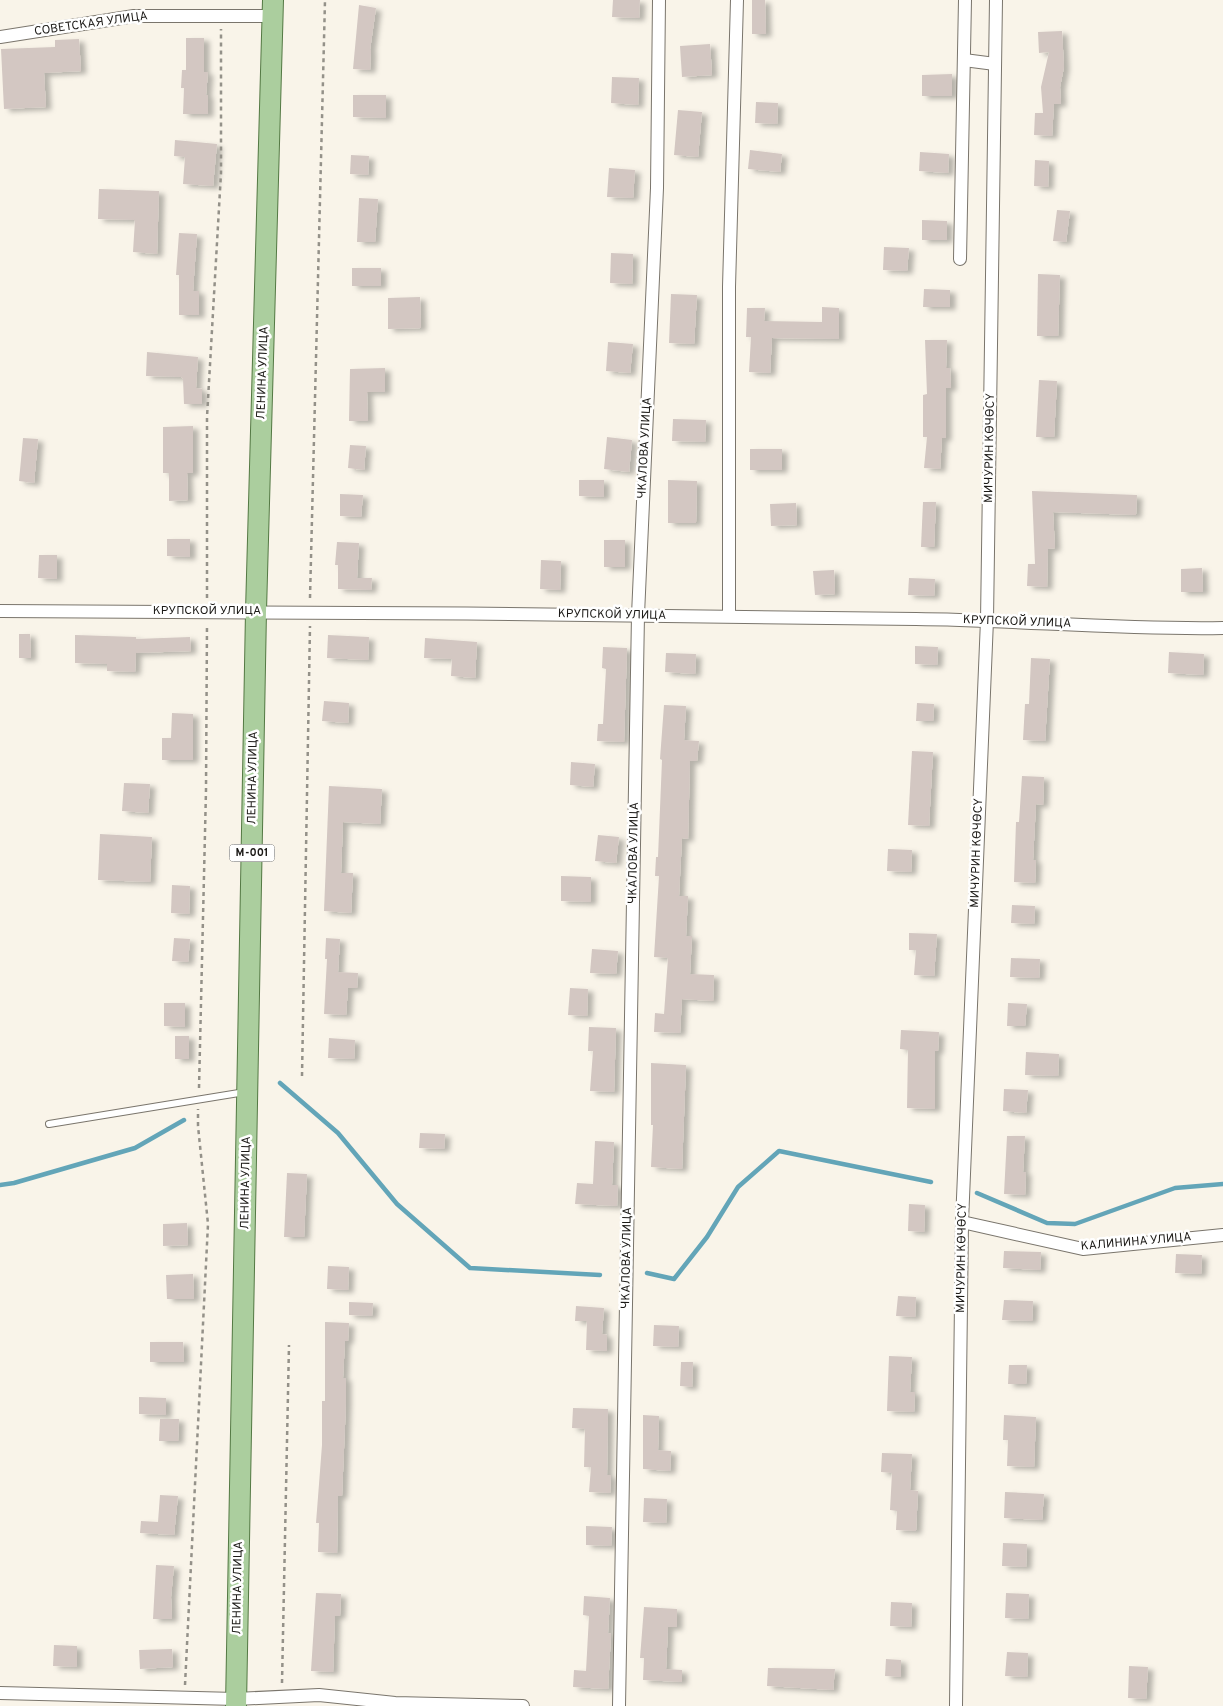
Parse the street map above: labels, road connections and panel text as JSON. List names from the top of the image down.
{
  "streets": {
    "main road": ["ЛЕНИНА УЛИЦА", "М-001"],
    "street": [
      "СОВЕТСКАЯ УЛИЦА",
      "ЧКАЛОВА УЛИЦА",
      "МИЧУРИН КӨЧӨСҮ",
      "КРУПСКОЙ УЛИЦА",
      "КАЛИНИНА УЛИЦА"
    ]
  },
  "crossings": [
    ["СОВЕТСКАЯ УЛИЦА", "ЛЕНИНА УЛИЦА"],
    ["ЛЕНИНА УЛИЦА", "КРУПСКОЙ УЛИЦА"],
    ["ЧКАЛОВА УЛИЦА", "КРУПСКОЙ УЛИЦА"],
    ["МИЧУРИН КӨЧӨСҮ", "КРУПСКОЙ УЛИЦА"],
    ["МИЧУРИН КӨЧӨСҮ", "КАЛИНИНА УЛИЦА"]
  ]
}
